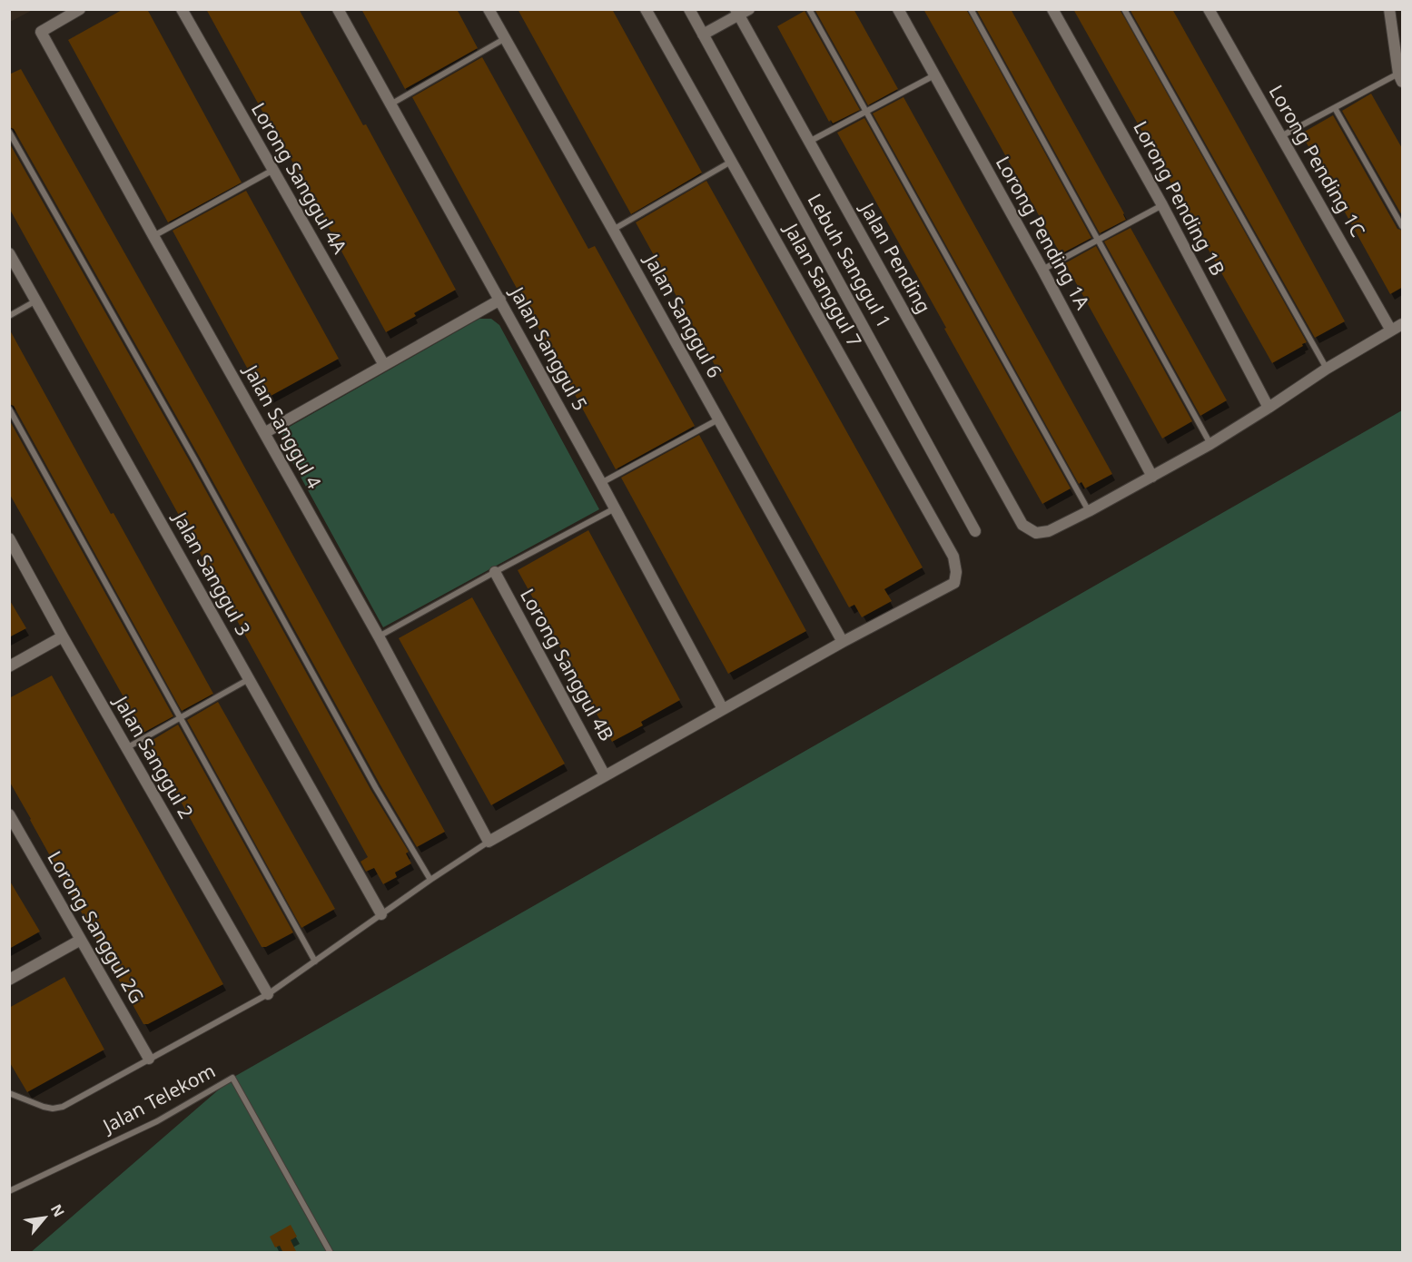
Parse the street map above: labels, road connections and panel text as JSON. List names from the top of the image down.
{
  "streets": {
    "street": [
      "Lorong Pending 1C",
      "Lorong Sanggul 4A",
      "Lorong Pending 1B",
      "Lorong Pending 1A",
      "Jalan Pending",
      "Lebuh Sanggul 1",
      "Jalan Sanggul 7",
      "Jalan Sanggul 6",
      "Jalan Sanggul 5",
      "Jalan Sanggul 4",
      "Jalan Sanggul 3",
      "Lorong Sanggul 4B",
      "Jalan Sanggul 2",
      "Lorong Sanggul 2G"
    ],
    "lane": ["Jalan Telekom"]
  },
  "crossings": [
    ["Jalan Sanggul 7", "Jalan Sanggul 6"]
  ],
  "north": "top right"
}
